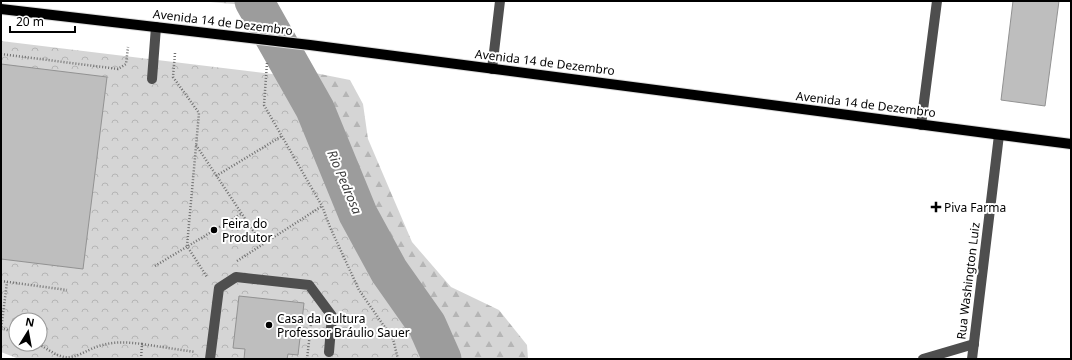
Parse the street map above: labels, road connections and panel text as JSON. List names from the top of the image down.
{
  "streets": {
    "main road": ["Avenida 14 de Dezembro"],
    "street": ["Rua Washington Luiz"]
  },
  "crossings": [
    ["Avenida 14 de Dezembro", "Rua Washington Luiz"]
  ],
  "water": ["Rio Pedrosa"],
  "places": {
    "health": ["Piva Farma"],
    "other": ["Feira do Produtor", "Casa da Cultura Professor Bráulio Sauer"]
  },
  "scale_bar": "20 m",
  "north": "top"
}
